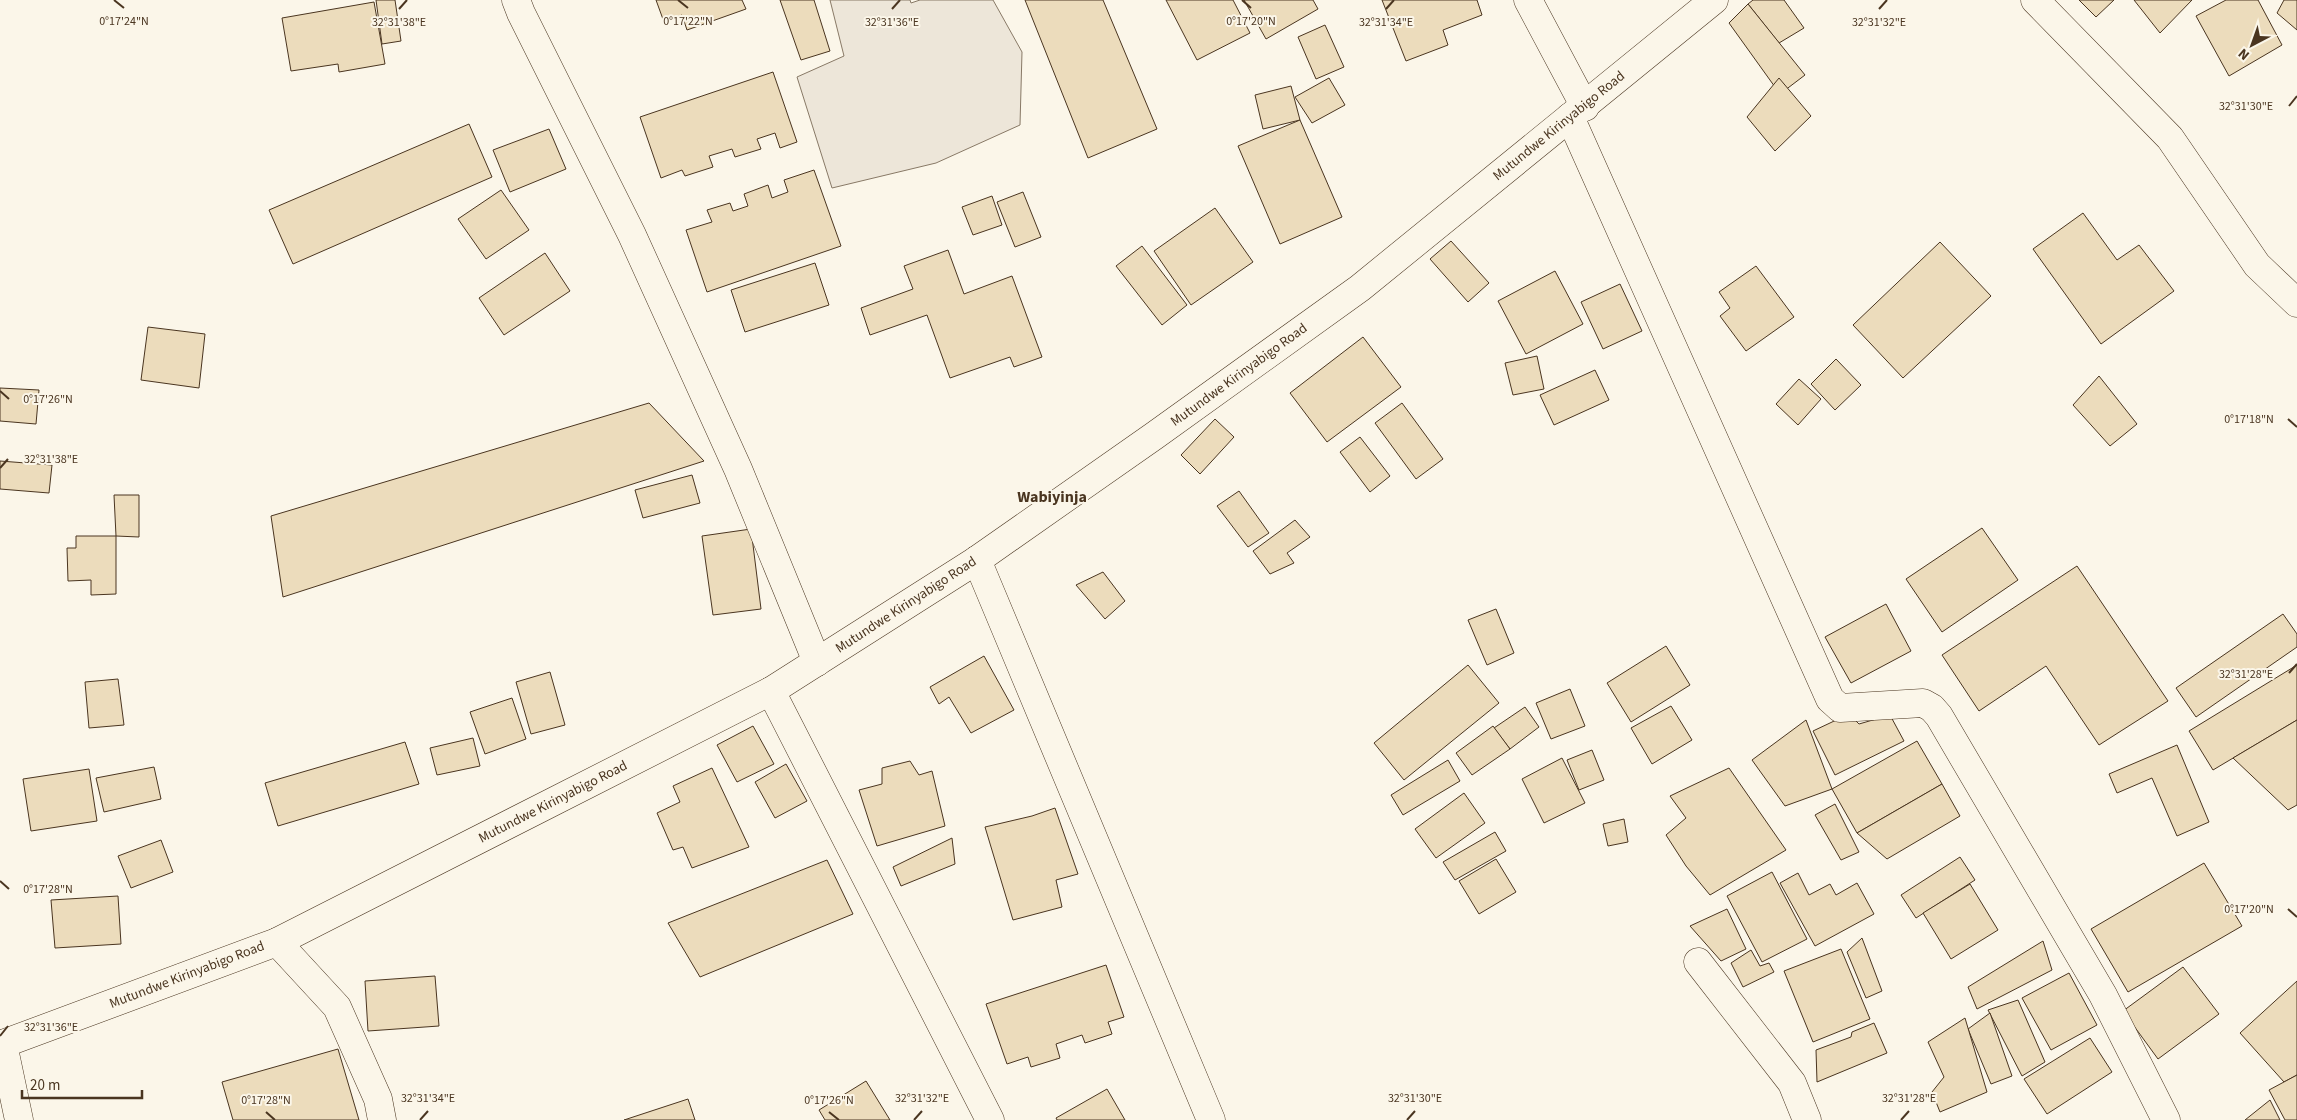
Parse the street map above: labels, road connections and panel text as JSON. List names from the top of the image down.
{
  "streets": {
    "street": ["Mutundwe Kirinyabigo Road"]
  },
  "districts": ["Wabiyinja"],
  "scale_bar": "20 m",
  "north": "bottom left",
  "coordinates": [
    "0°17'24\"N",
    "0°17'22\"N",
    "0°17'20\"N",
    "32°31'38\"E",
    "32°31'36\"E",
    "32°31'34\"E",
    "32°31'32\"E",
    "32°31'30\"E",
    "0°17'26\"N",
    "0°17'18\"N",
    "32°31'28\"E",
    "0°17'28\"N"
  ]
}
